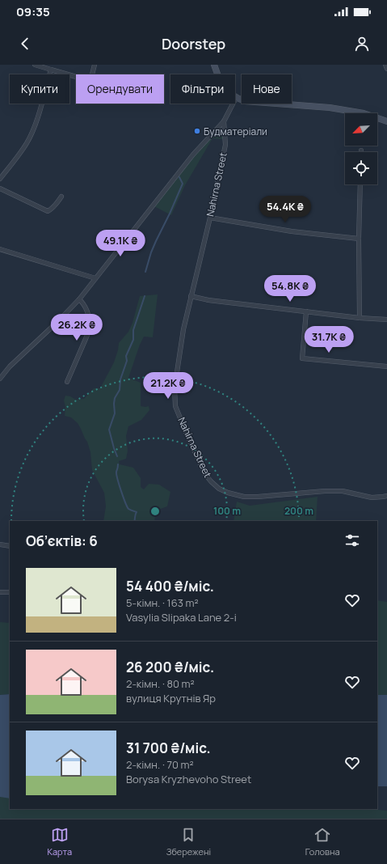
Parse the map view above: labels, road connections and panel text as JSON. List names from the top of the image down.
{
  "streets": {
    "street": ["Nahirna Street"]
  },
  "places": ["Будматеріали"],
  "north": "bottom left",
  "page": {
    "status": "09:35",
    "header": "Doorstep",
    "chip": [
      "Купити",
      "Орендувати",
      "Фільтри",
      "Нове"
    ],
    "price": [
      "54.4K ₴",
      "49.1K ₴",
      "54.8K ₴",
      "26.2K ₴",
      "31.7K ₴",
      "21.2K ₴"
    ],
    "heading": "Об’єктів: 6",
    "list": [
      {
        "name": "54 400 ₴/міс.",
        "note": "5-кімн. · 163 m² · Vasylia Slipaka Lane 2-i"
      },
      {
        "name": "26 200 ₴/міс.",
        "note": "2-кімн. · 80 m² · вулиця Крутнів Яр"
      },
      {
        "name": "31 700 ₴/міс.",
        "note": "2-кімн. · 70 m² · Borysa Kryzhevoho Street"
      }
    ],
    "tabs": ["Карта", "Збережені", "Головна"]
  },
  "rings": ["100 m", "200 m"]
}
